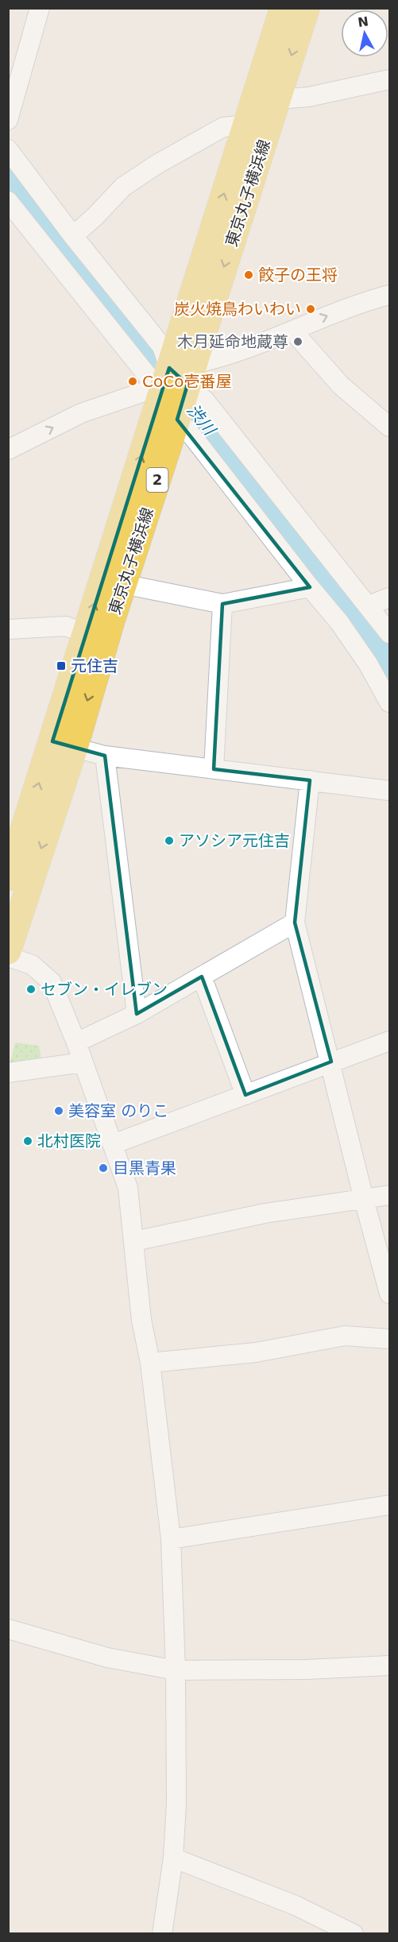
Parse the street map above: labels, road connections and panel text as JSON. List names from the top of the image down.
{
  "streets": {
    "main road": ["東京丸子横浜線", "2"]
  },
  "water": ["渋川"],
  "places": {
    "other": [
      "餃子の王将",
      "炭火焼鳥わいわい",
      "木月延命地蔵尊",
      "CoCo壱番屋",
      "アソシア元住吉",
      "セブン・イレブン",
      "美容室 のりこ",
      "北村医院",
      "目黒青果"
    ],
    "transit": ["元住吉"]
  },
  "north": "top"
}
